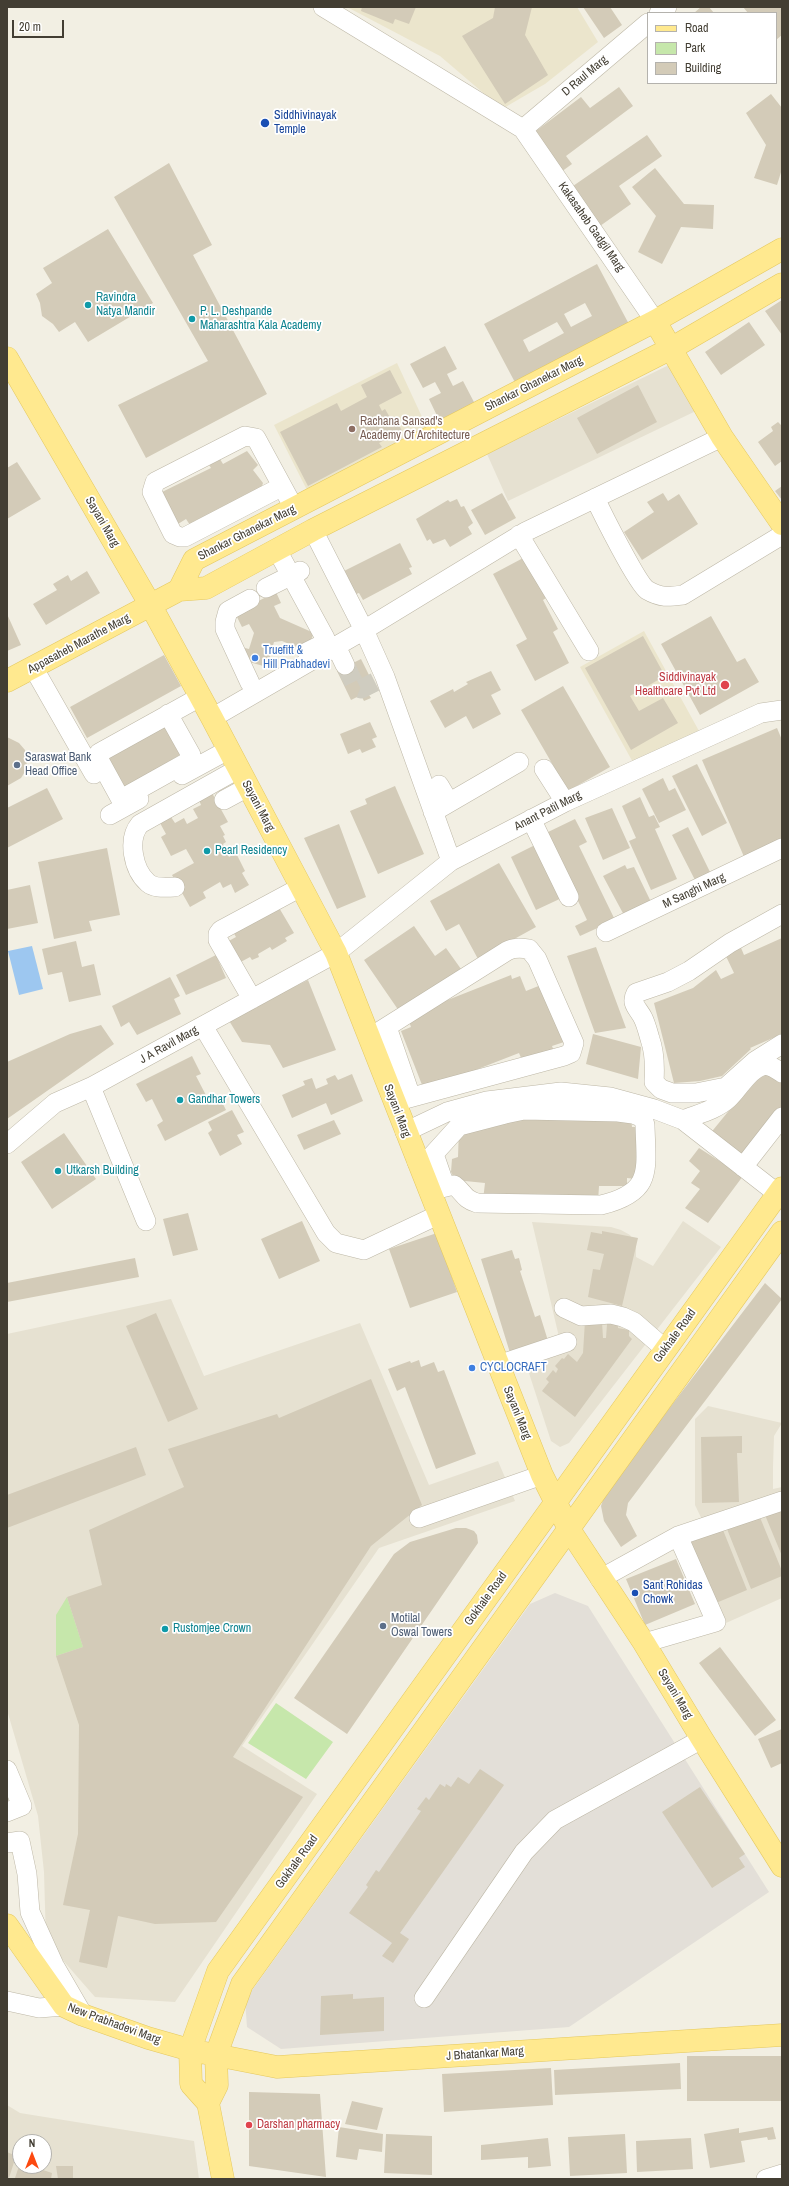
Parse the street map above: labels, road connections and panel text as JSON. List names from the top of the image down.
{
  "streets": {
    "main road": [
      "Kakasaheb Gadgil Marg",
      "Shankar Ghanekar Marg",
      "Sayani Marg",
      "Appasaheb Marathe Marg",
      "Gokhale Road",
      "New Prabhadevi Marg",
      "J Bhatankar Marg"
    ],
    "street": [
      "D Raul Marg",
      "Anant Patil Marg",
      "M Sanghi Marg",
      "J A Ravil Marg"
    ]
  },
  "crossings": [
    ["D Raul Marg", "Kakasaheb Gadgil Marg"],
    ["Kakasaheb Gadgil Marg", "Shankar Ghanekar Marg"],
    ["Sayani Marg", "Appasaheb Marathe Marg"],
    ["Sayani Marg", "Anant Patil Marg"],
    ["Sayani Marg", "J A Ravil Marg"],
    ["Sayani Marg", "Gokhale Road"],
    ["Anant Patil Marg", "J A Ravil Marg"],
    ["Gokhale Road", "New Prabhadevi Marg"],
    ["Gokhale Road", "J Bhatankar Marg"],
    ["New Prabhadevi Marg", "J Bhatankar Marg"]
  ],
  "places": [
    "Siddhivinayak Temple",
    "Ravindra Natya Mandir",
    "P. L. Deshpande Maharashtra Kala Academy",
    "Rachana Sansad's Academy Of Architecture",
    "Truefitt & Hill Prabhadevi",
    "Siddivinayak Healthcare Pvt Ltd",
    "Saraswat Bank Head Office",
    "Pearl Residency",
    "Gandhar Towers",
    "Utkarsh Building",
    "CYCLOCRAFT",
    "Sant Rohidas Chowk",
    "Motilal Oswal Towers",
    "Rustomjee Crown",
    "Darshan pharmacy"
  ],
  "legend": ["Road", "Park", "Building"],
  "scale_bar": "20 m",
  "north": "top"
}
